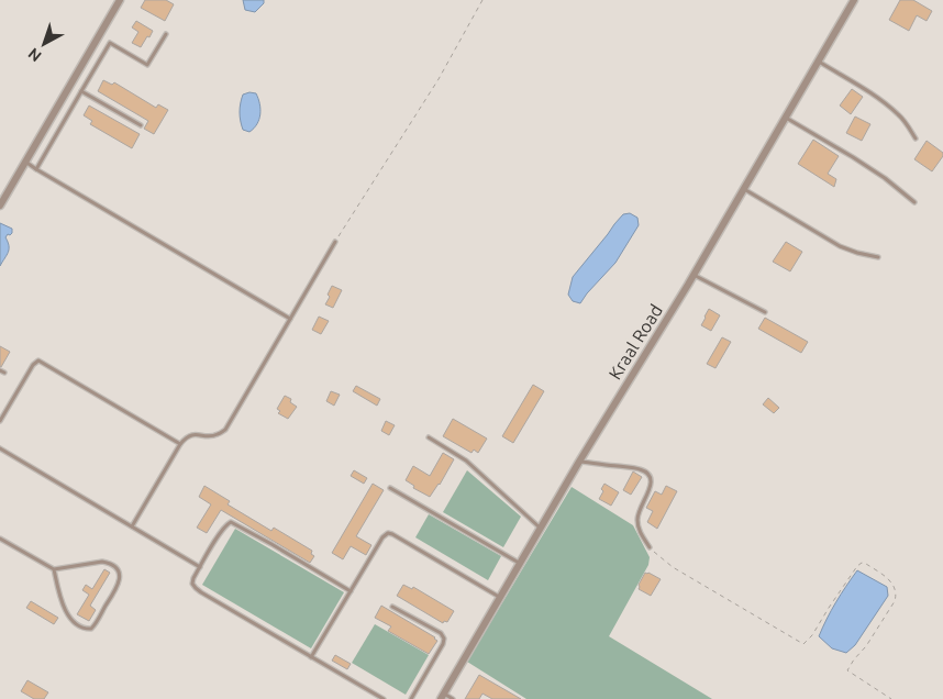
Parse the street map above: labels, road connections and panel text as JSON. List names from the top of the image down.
{
  "streets": {
    "street": ["Kraal Road"]
  },
  "north": "bottom left"
}
